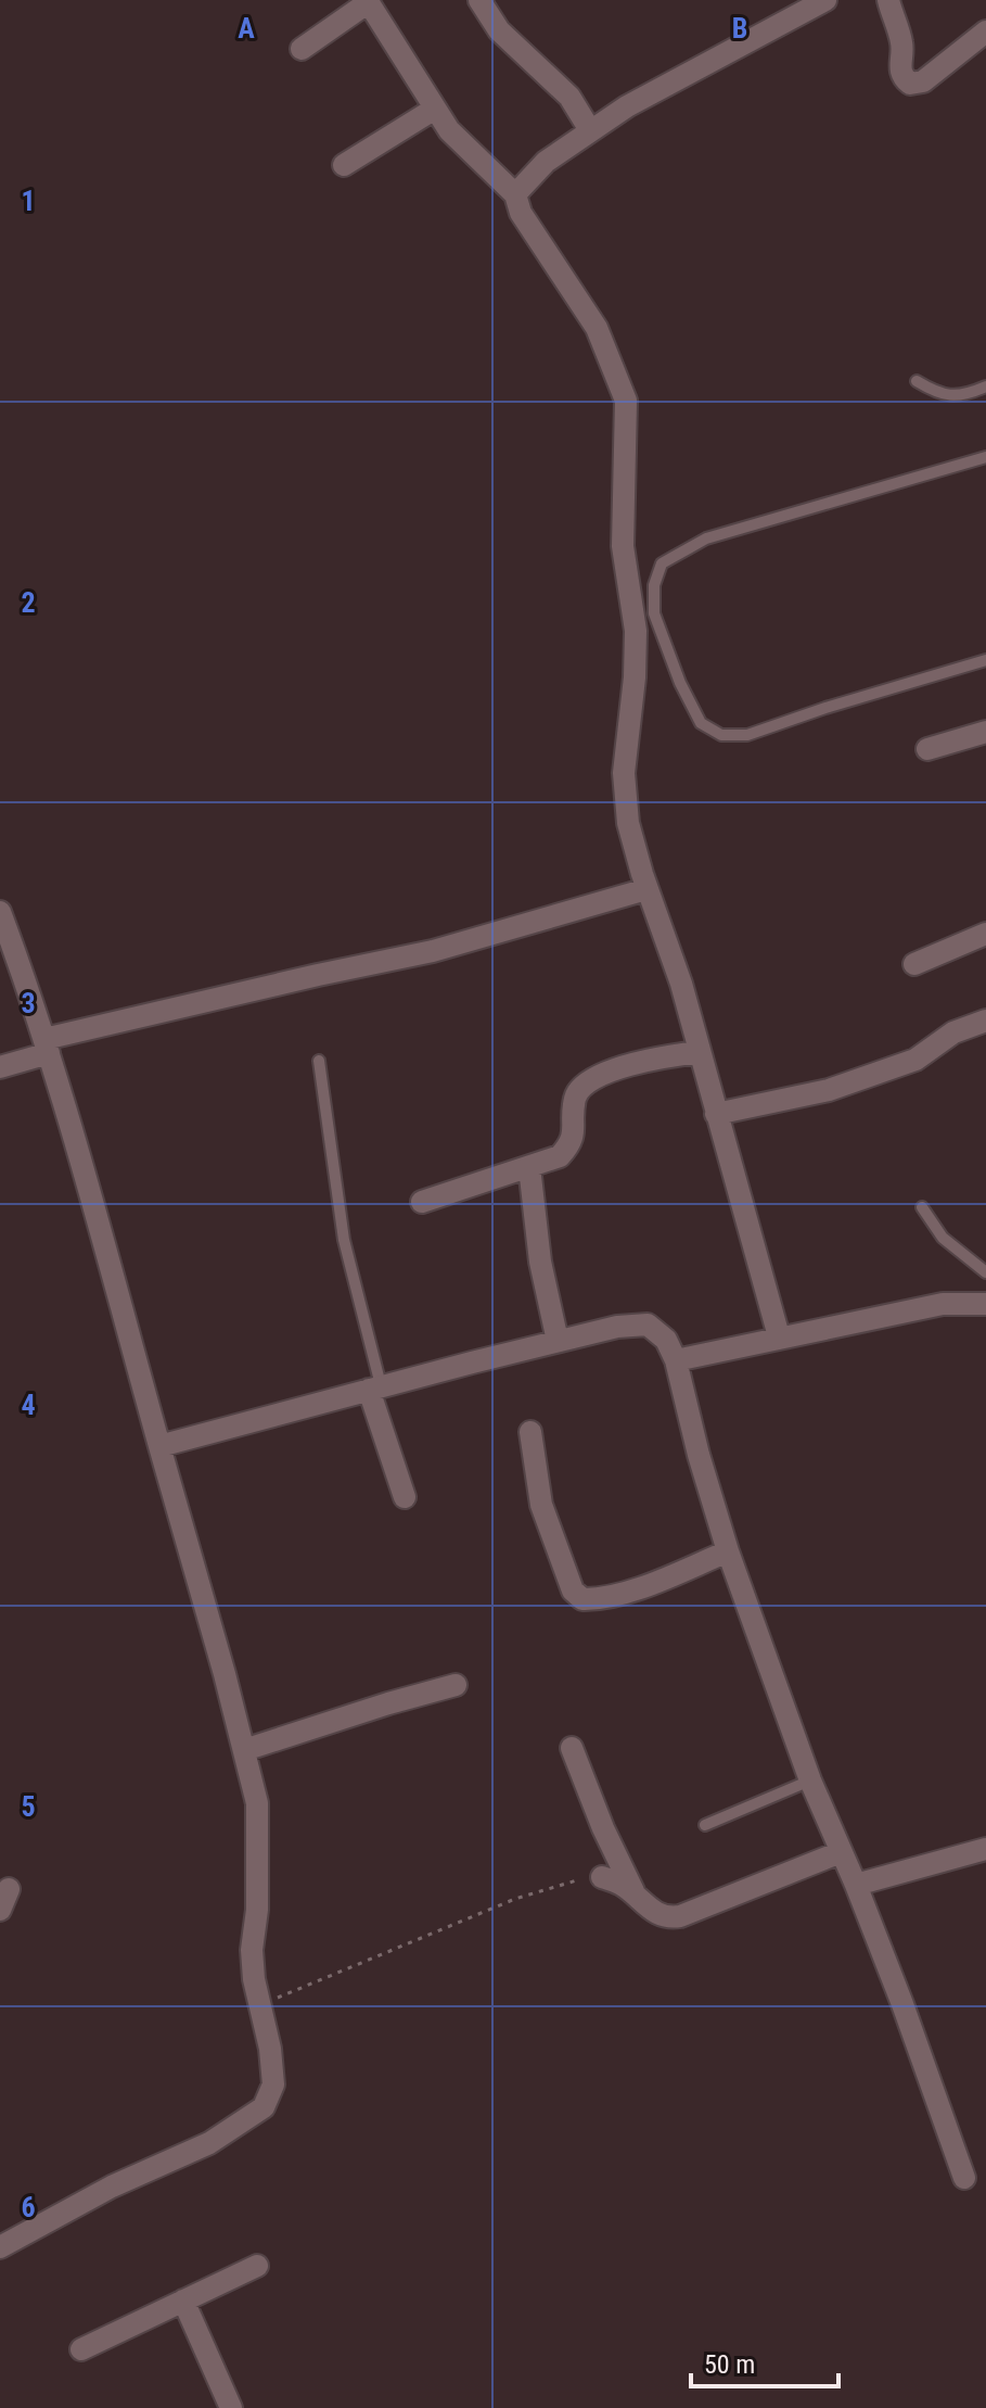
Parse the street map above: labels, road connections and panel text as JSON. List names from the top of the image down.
{
  "scale_bar": "50 m",
  "grid": {
    "columns": ["A", "B"],
    "rows": [
      "1",
      "2",
      "3",
      "4",
      "5",
      "6"
    ]
  }
}
